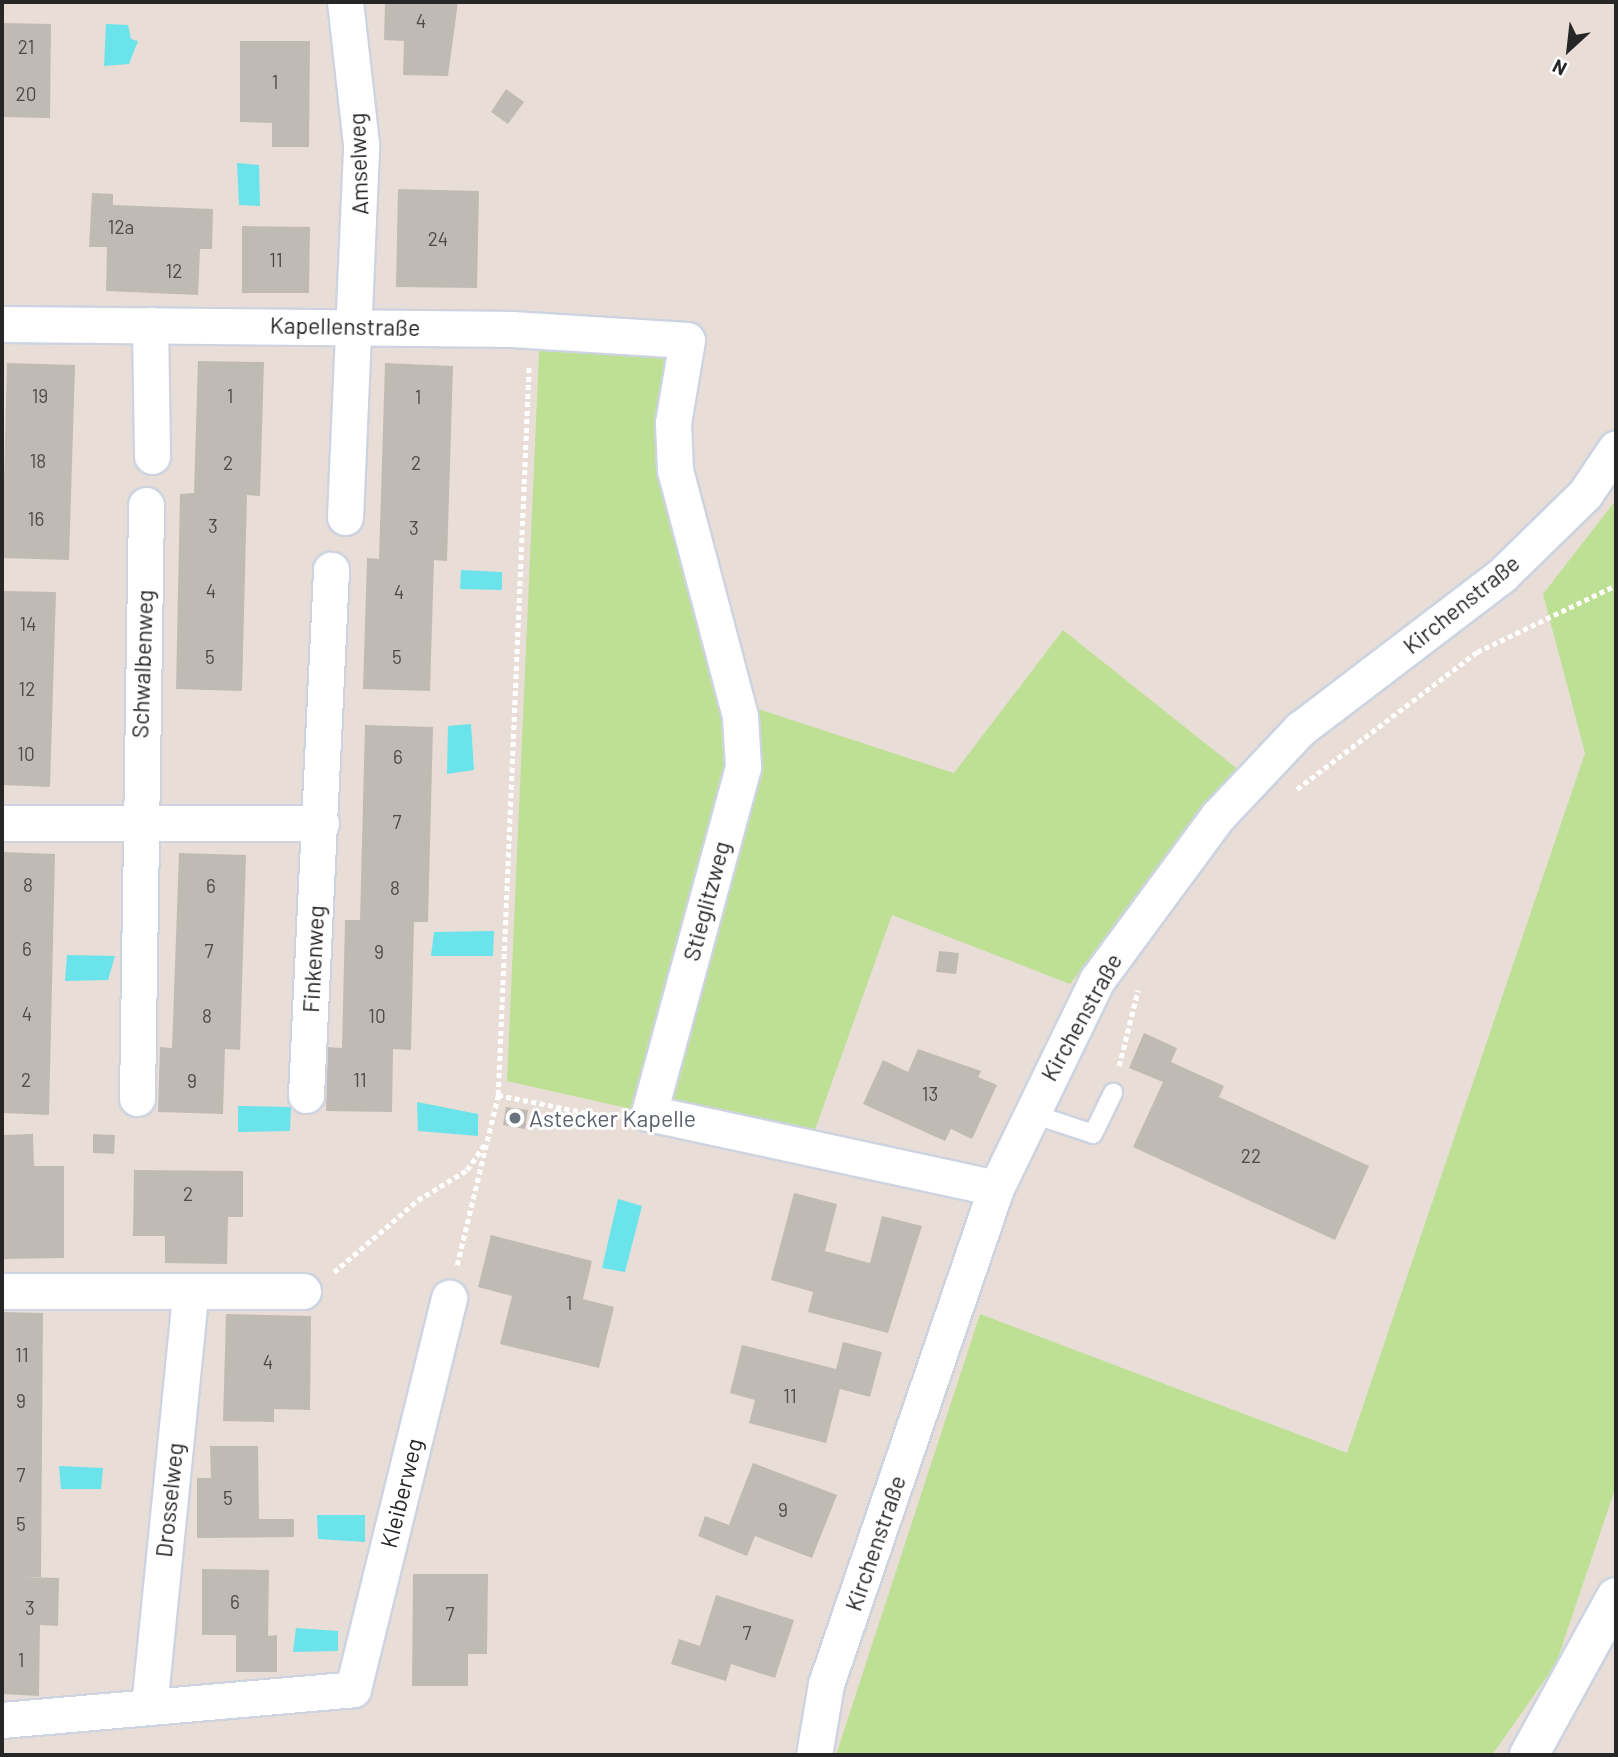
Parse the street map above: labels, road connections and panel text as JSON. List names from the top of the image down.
{
  "streets": {
    "street": [
      "Amselweg",
      "Kapellenstraße",
      "Kirchenstraße",
      "Schwalbenweg",
      "Stieglitzweg",
      "Finkenweg",
      "Kleiberweg",
      "Drosselweg"
    ]
  },
  "crossings": [
    ["Amselweg", "Kapellenstraße"],
    ["Kapellenstraße", "Stieglitzweg"],
    ["Kleiberweg", "Drosselweg"]
  ],
  "places": ["Astecker Kapelle"],
  "house_numbers": [
    "4",
    "21",
    "1",
    "20",
    "12a",
    "24",
    "11",
    "12",
    "19",
    "1",
    "1",
    "18",
    "2",
    "2",
    "16",
    "3",
    "3",
    "4",
    "4",
    "14",
    "5",
    "5",
    "12",
    "10",
    "6",
    "7",
    "8",
    "6",
    "8",
    "6",
    "7",
    "9",
    "4",
    "8",
    "10",
    "2",
    "11",
    "9",
    "13",
    "22",
    "2",
    "1",
    "11",
    "4",
    "11",
    "9",
    "7",
    "5",
    "9",
    "5",
    "6",
    "3",
    "7",
    "7",
    "1"
  ],
  "north": "bottom left"
}
